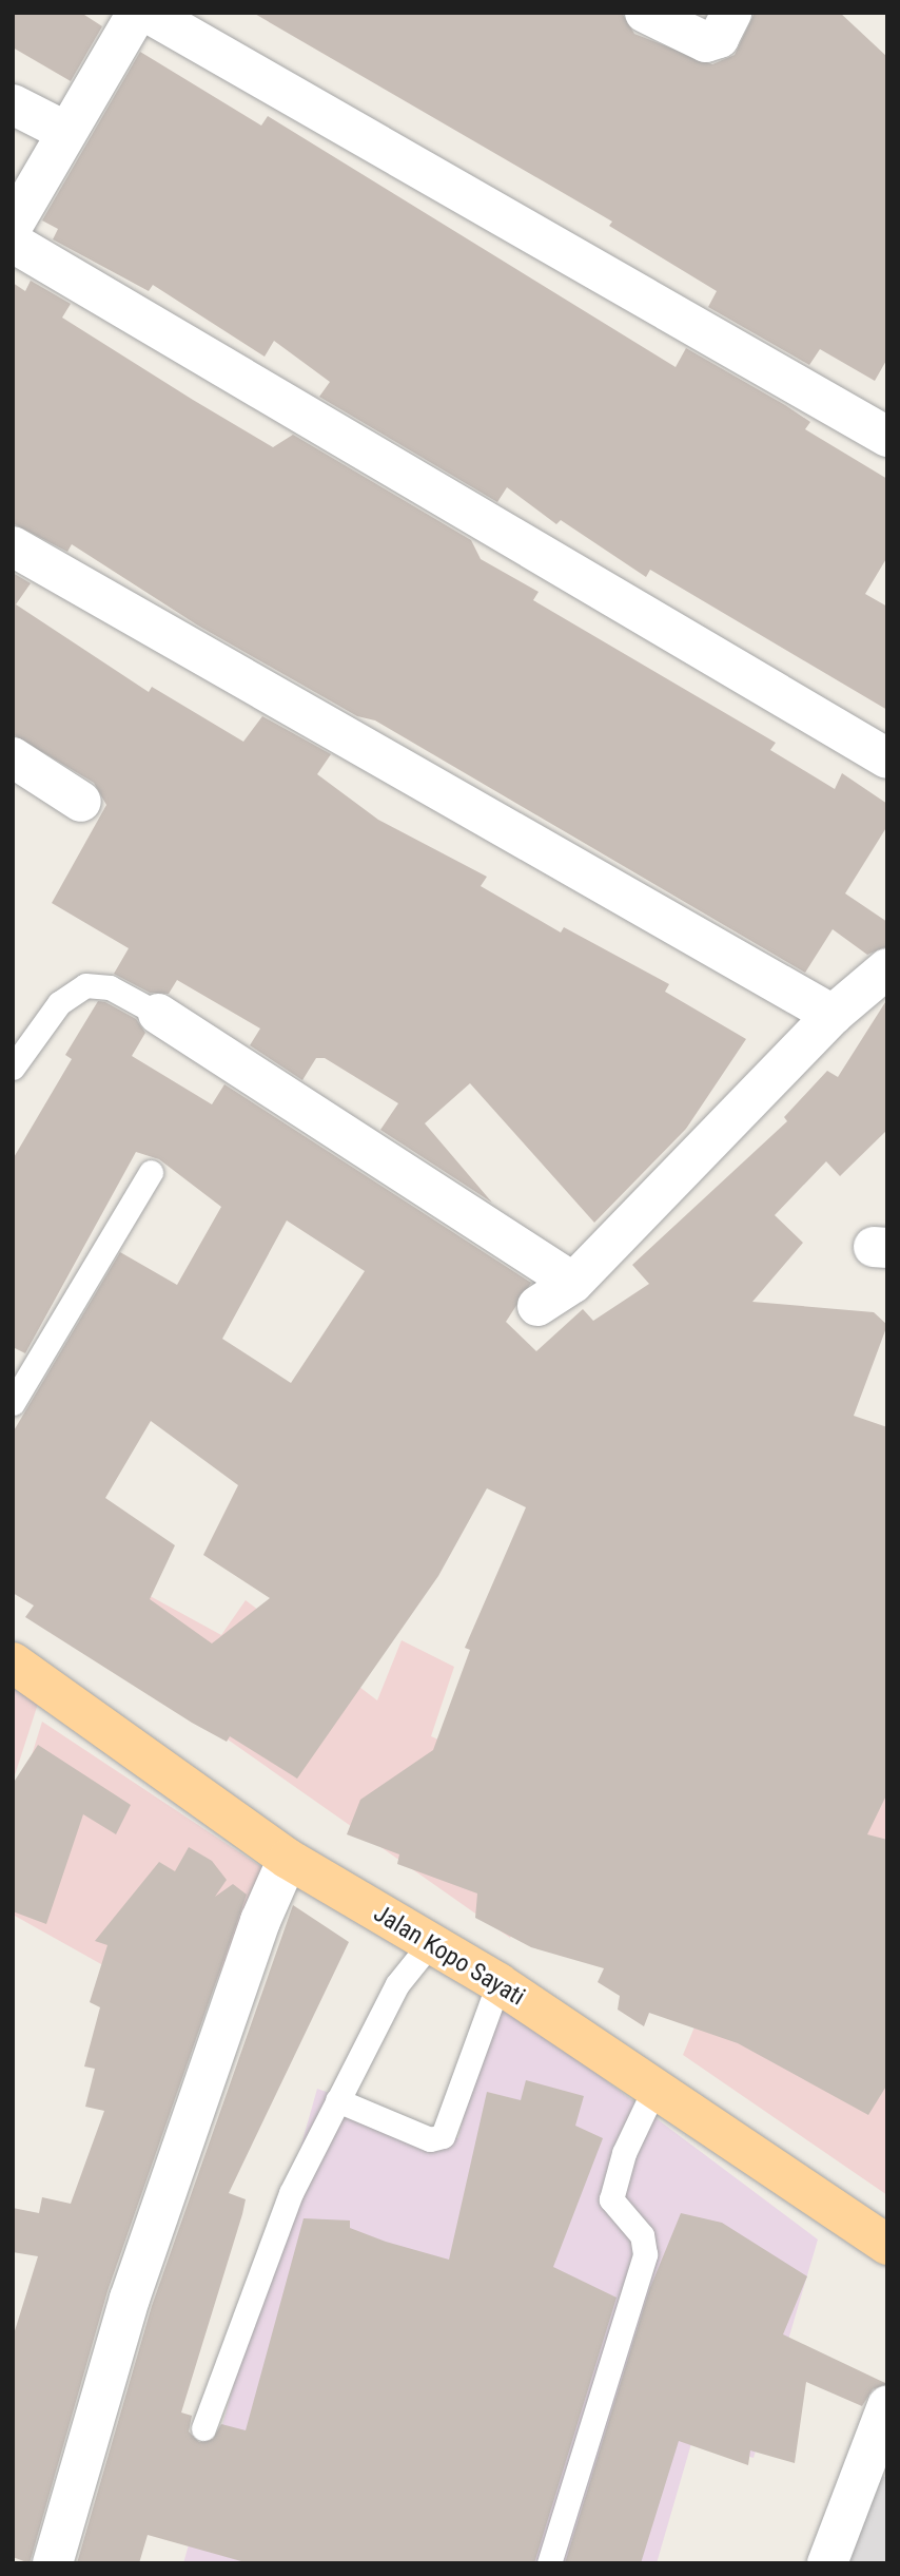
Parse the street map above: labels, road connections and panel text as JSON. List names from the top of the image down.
{
  "streets": {
    "main road": ["Jalan Kopo Sayati"]
  }
}
